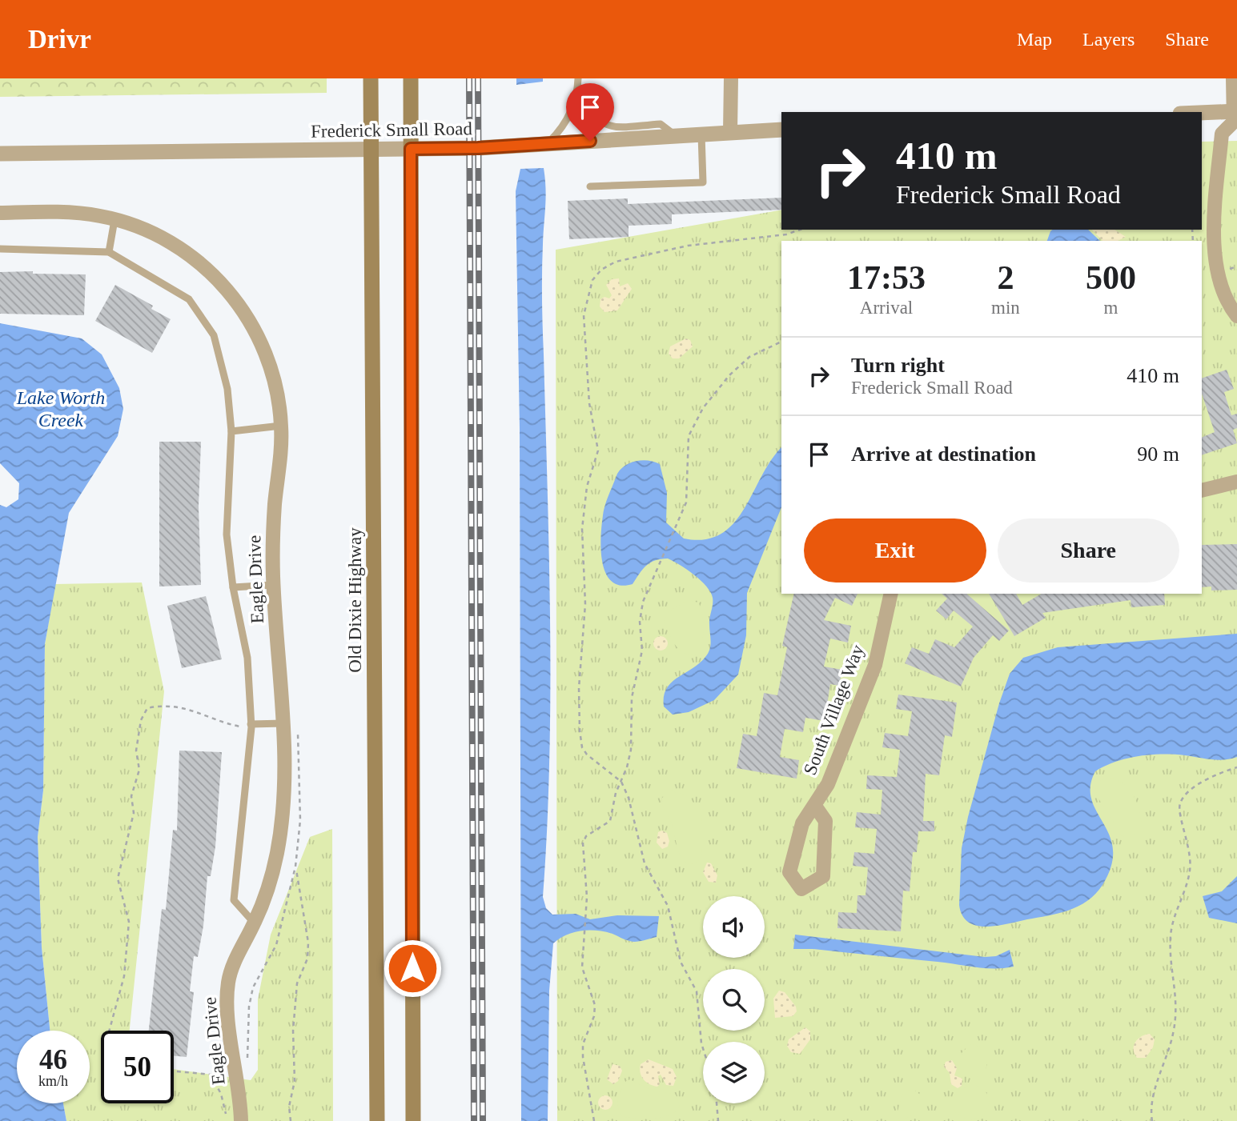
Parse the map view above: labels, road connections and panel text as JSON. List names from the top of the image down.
{
  "streets": {
    "main road": ["Old Dixie Highway"],
    "street": ["Frederick Small Road", "Eagle Drive", "South Village Way"]
  },
  "crossings": [
    ["Frederick Small Road", "Old Dixie Highway"]
  ],
  "water": ["Lake Worth Creek"],
  "page": {
    "header": "Drivr",
    "nav": ["Map", "Layers", "Share"],
    "turn": ["410 m", "Frederick Small Road"],
    "eta": [
      "17:53",
      "Arrival",
      "2",
      "min",
      "500",
      "m"
    ],
    "list": [
      {
        "name": "Turn right",
        "note": "Frederick Small Road",
        "value": "410 m"
      },
      {
        "name": "Arrive at destination",
        "value": "90 m"
      }
    ],
    "buttons": ["Exit", "Share"],
    "speed": "46 km/h",
    "limit": "50"
  }
}
